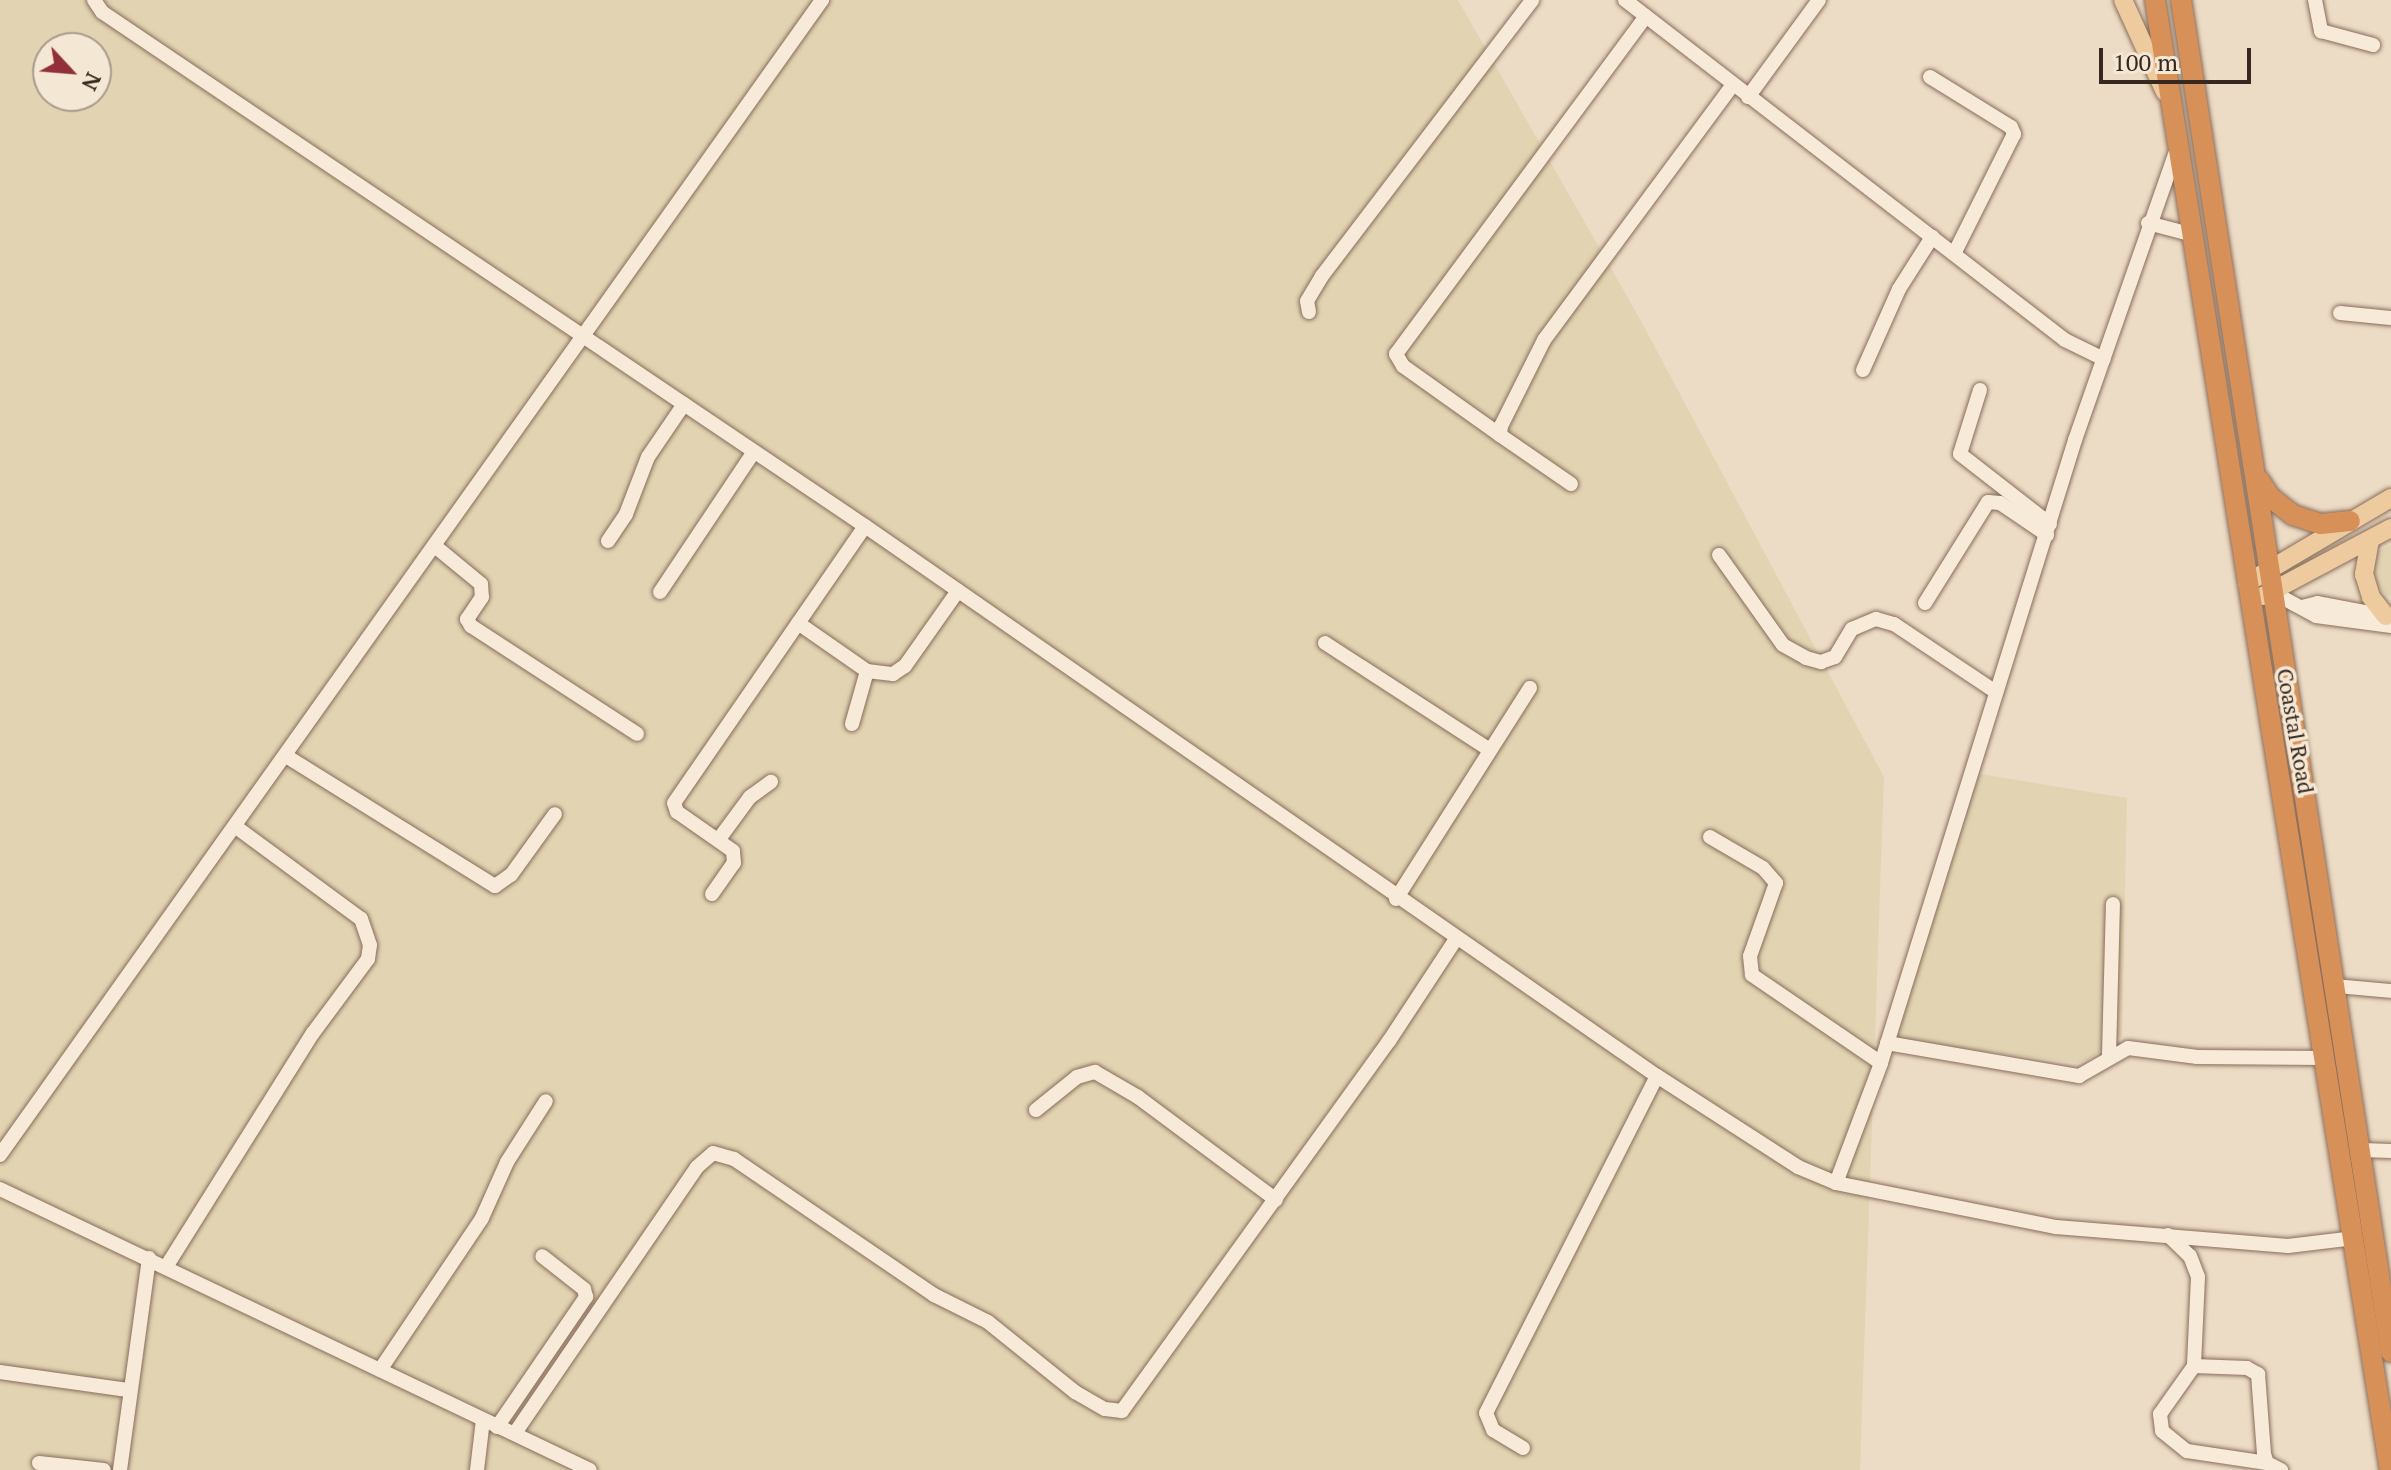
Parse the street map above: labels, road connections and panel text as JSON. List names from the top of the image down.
{
  "streets": {
    "highway": ["Coastal Road"]
  },
  "scale_bar": "100 m",
  "north": "bottom right"
}
